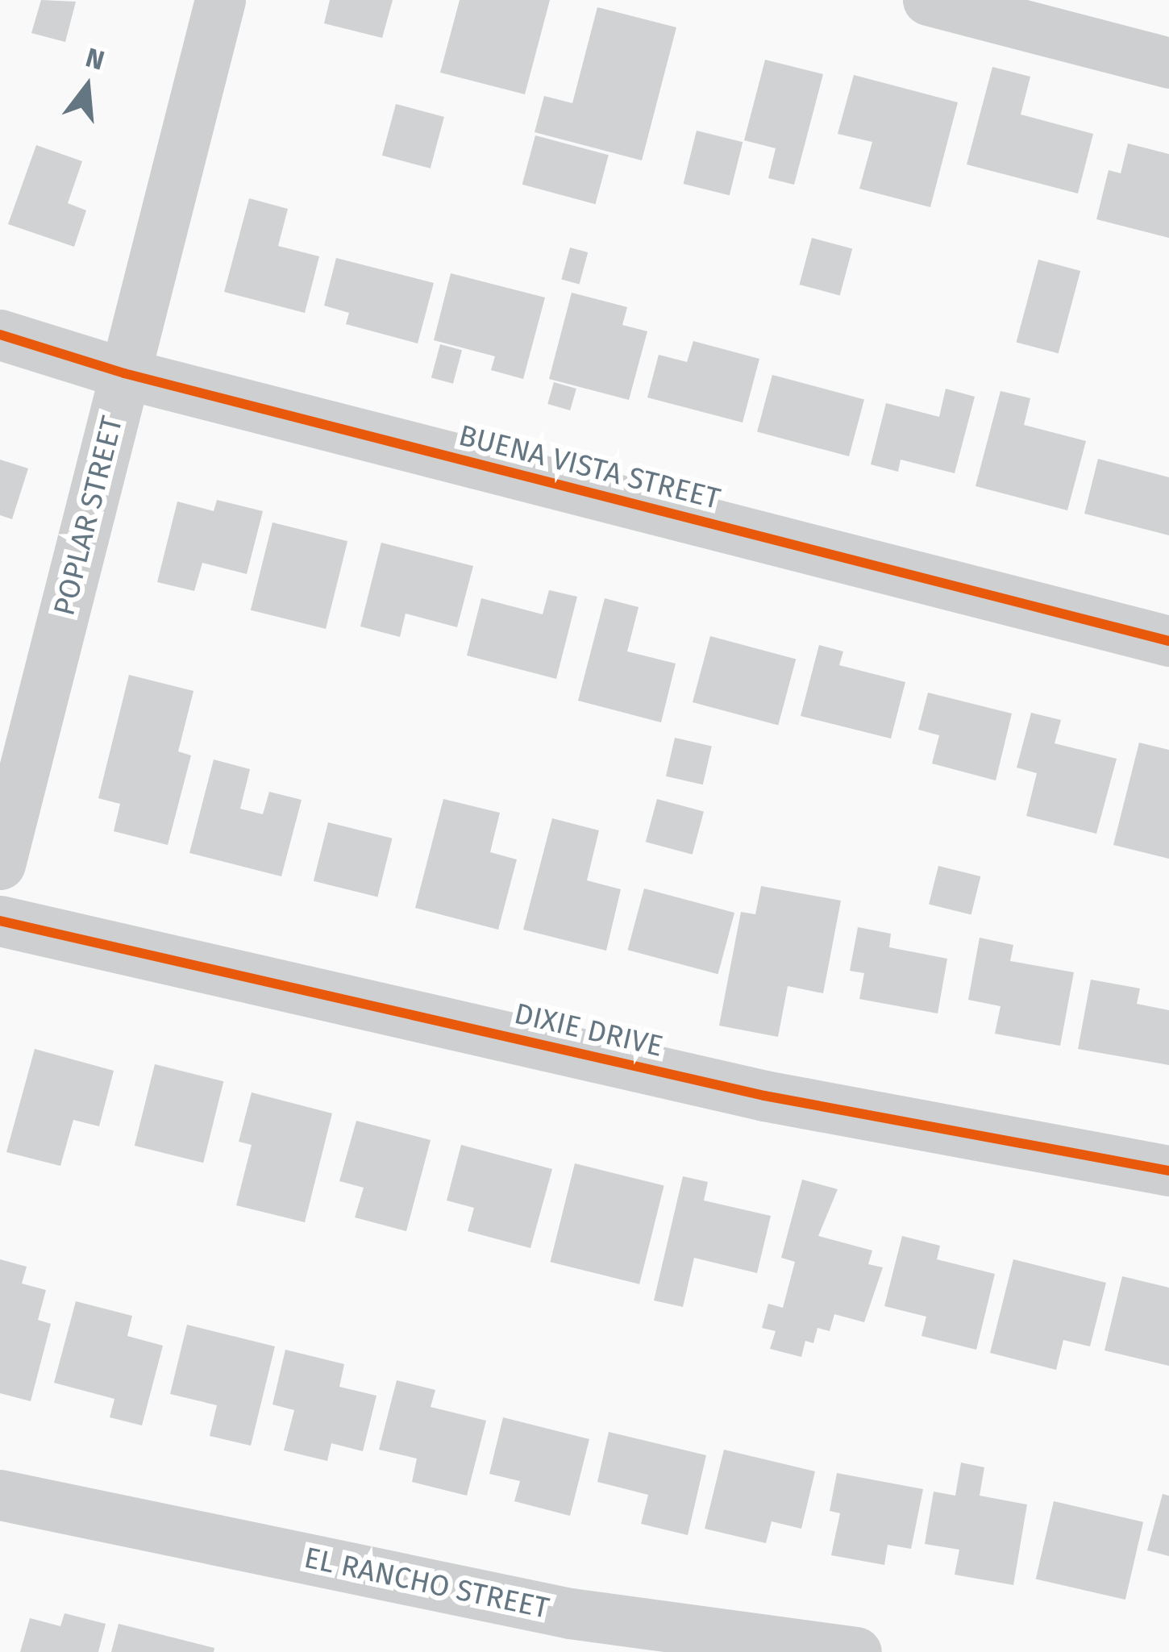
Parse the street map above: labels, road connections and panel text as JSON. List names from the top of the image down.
{
  "streets": {
    "street": [
      "BUENA VISTA STREET",
      "POPLAR STREET",
      "DIXIE DRIVE",
      "EL RANCHO STREET"
    ]
  },
  "crossings": [
    ["BUENA VISTA STREET", "POPLAR STREET"]
  ],
  "north": "top"
}
